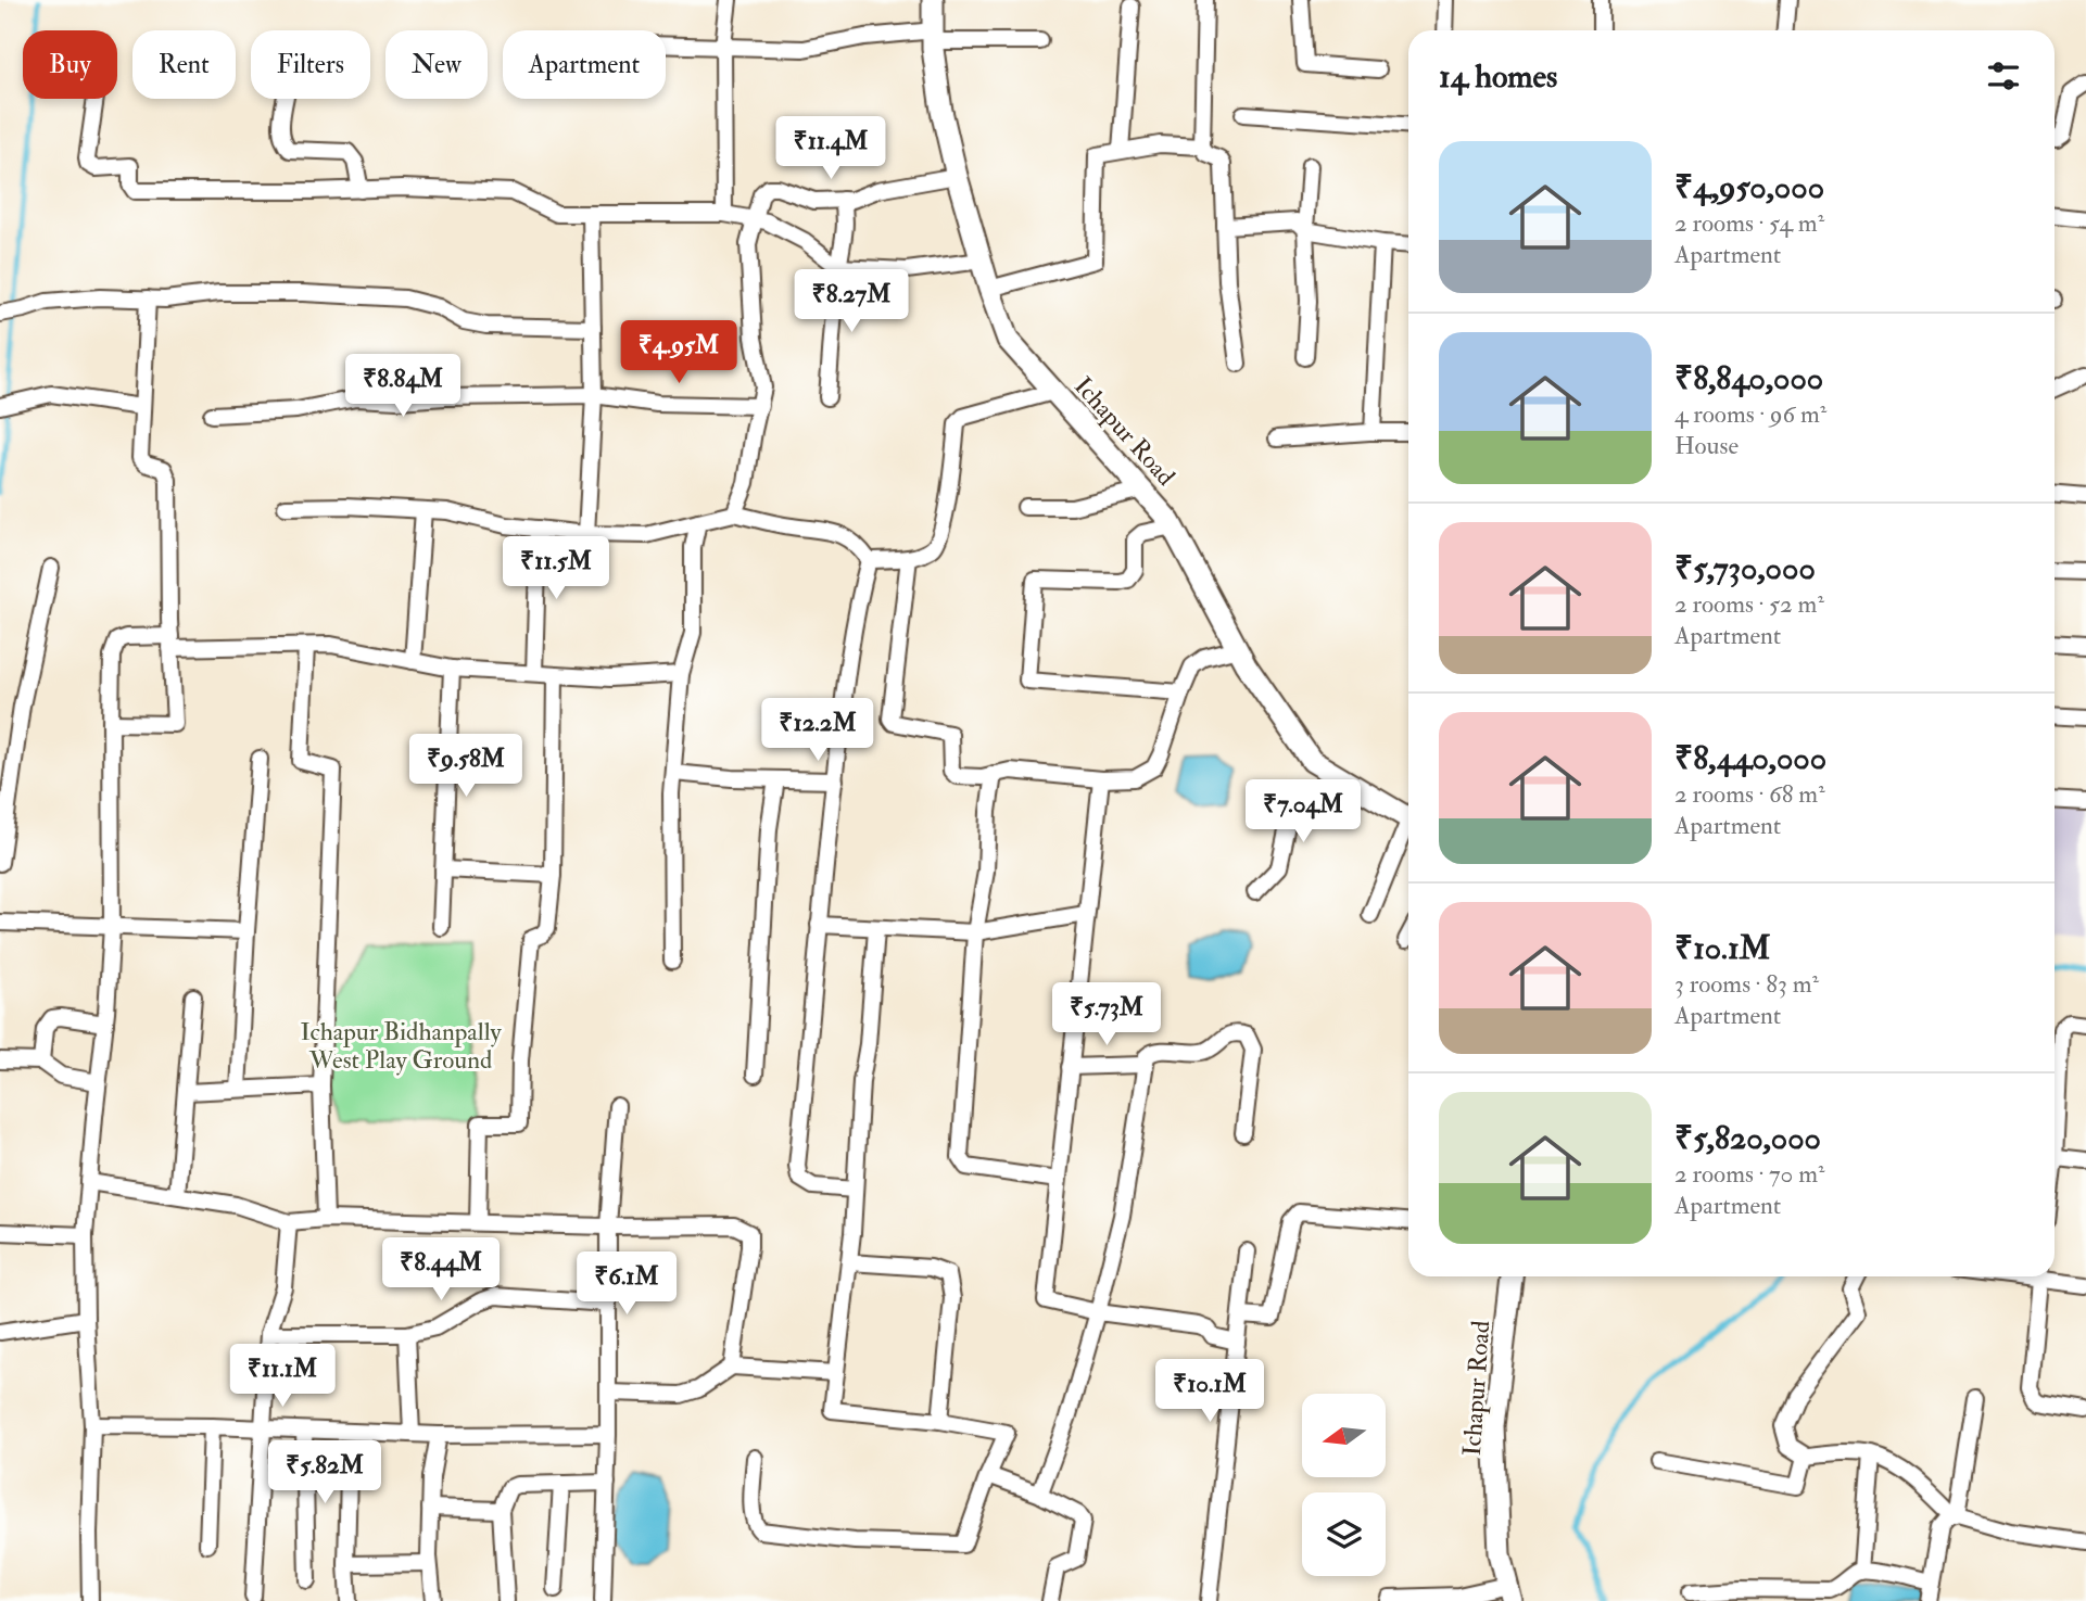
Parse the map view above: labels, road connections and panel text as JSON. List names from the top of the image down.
{
  "streets": {
    "street": ["Ichapur Road"]
  },
  "parks": ["Ichapur Bidhanpally West Play Ground"],
  "north": "left",
  "page": {
    "chip": [
      "Buy",
      "Rent",
      "Filters",
      "New",
      "Apartment"
    ],
    "heading": "14 homes",
    "price": [
      "₹11.4M",
      "₹8.27M",
      "₹4.95M",
      "₹8.84M",
      "₹11.5M",
      "₹12.2M",
      "₹9.58M",
      "₹7.04M",
      "₹5.73M",
      "₹8.44M",
      "₹6.1M",
      "₹11.1M",
      "₹10.1M",
      "₹5.82M"
    ],
    "list": [
      {
        "name": "₹4,950,000",
        "note": "2 rooms · 54 m² · Apartment"
      },
      {
        "name": "₹8,840,000",
        "note": "4 rooms · 96 m² · House"
      },
      {
        "name": "₹5,730,000",
        "note": "2 rooms · 52 m² · Apartment"
      },
      {
        "name": "₹8,440,000",
        "note": "2 rooms · 68 m² · Apartment"
      },
      {
        "name": "₹10.1M",
        "note": "3 rooms · 83 m² · Apartment"
      },
      {
        "name": "₹5,820,000",
        "note": "2 rooms · 70 m² · Apartment"
      }
    ]
  }
}
